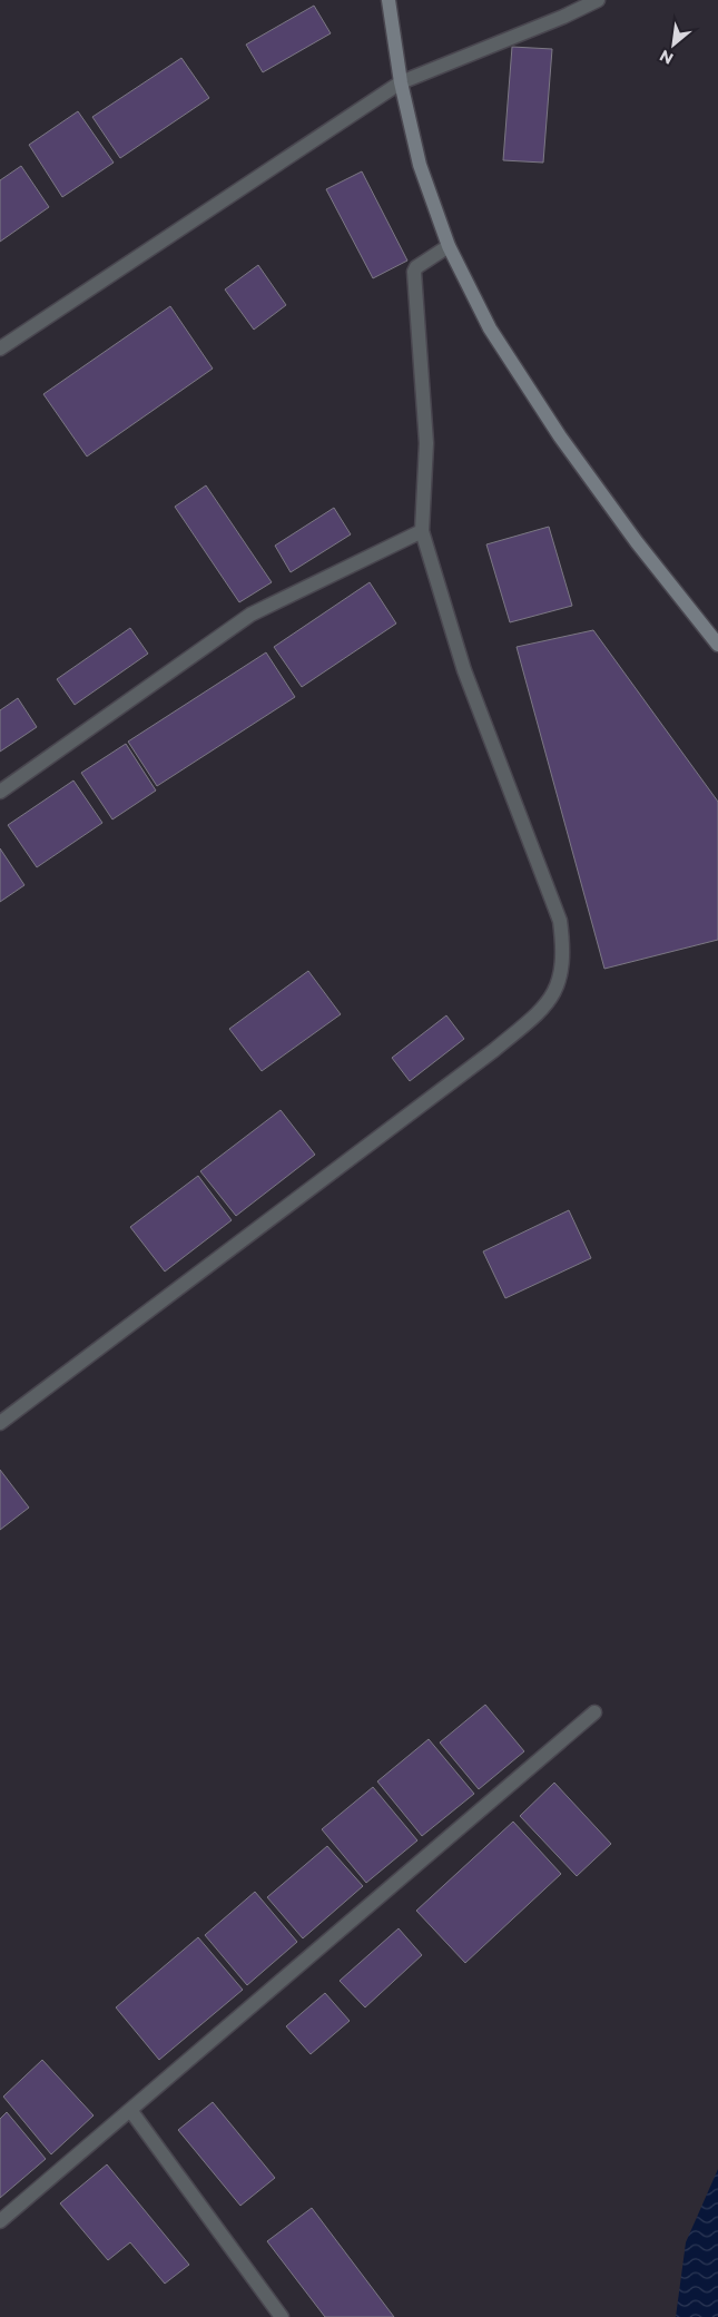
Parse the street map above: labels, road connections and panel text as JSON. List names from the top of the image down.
{
  "north": "bottom left"
}
